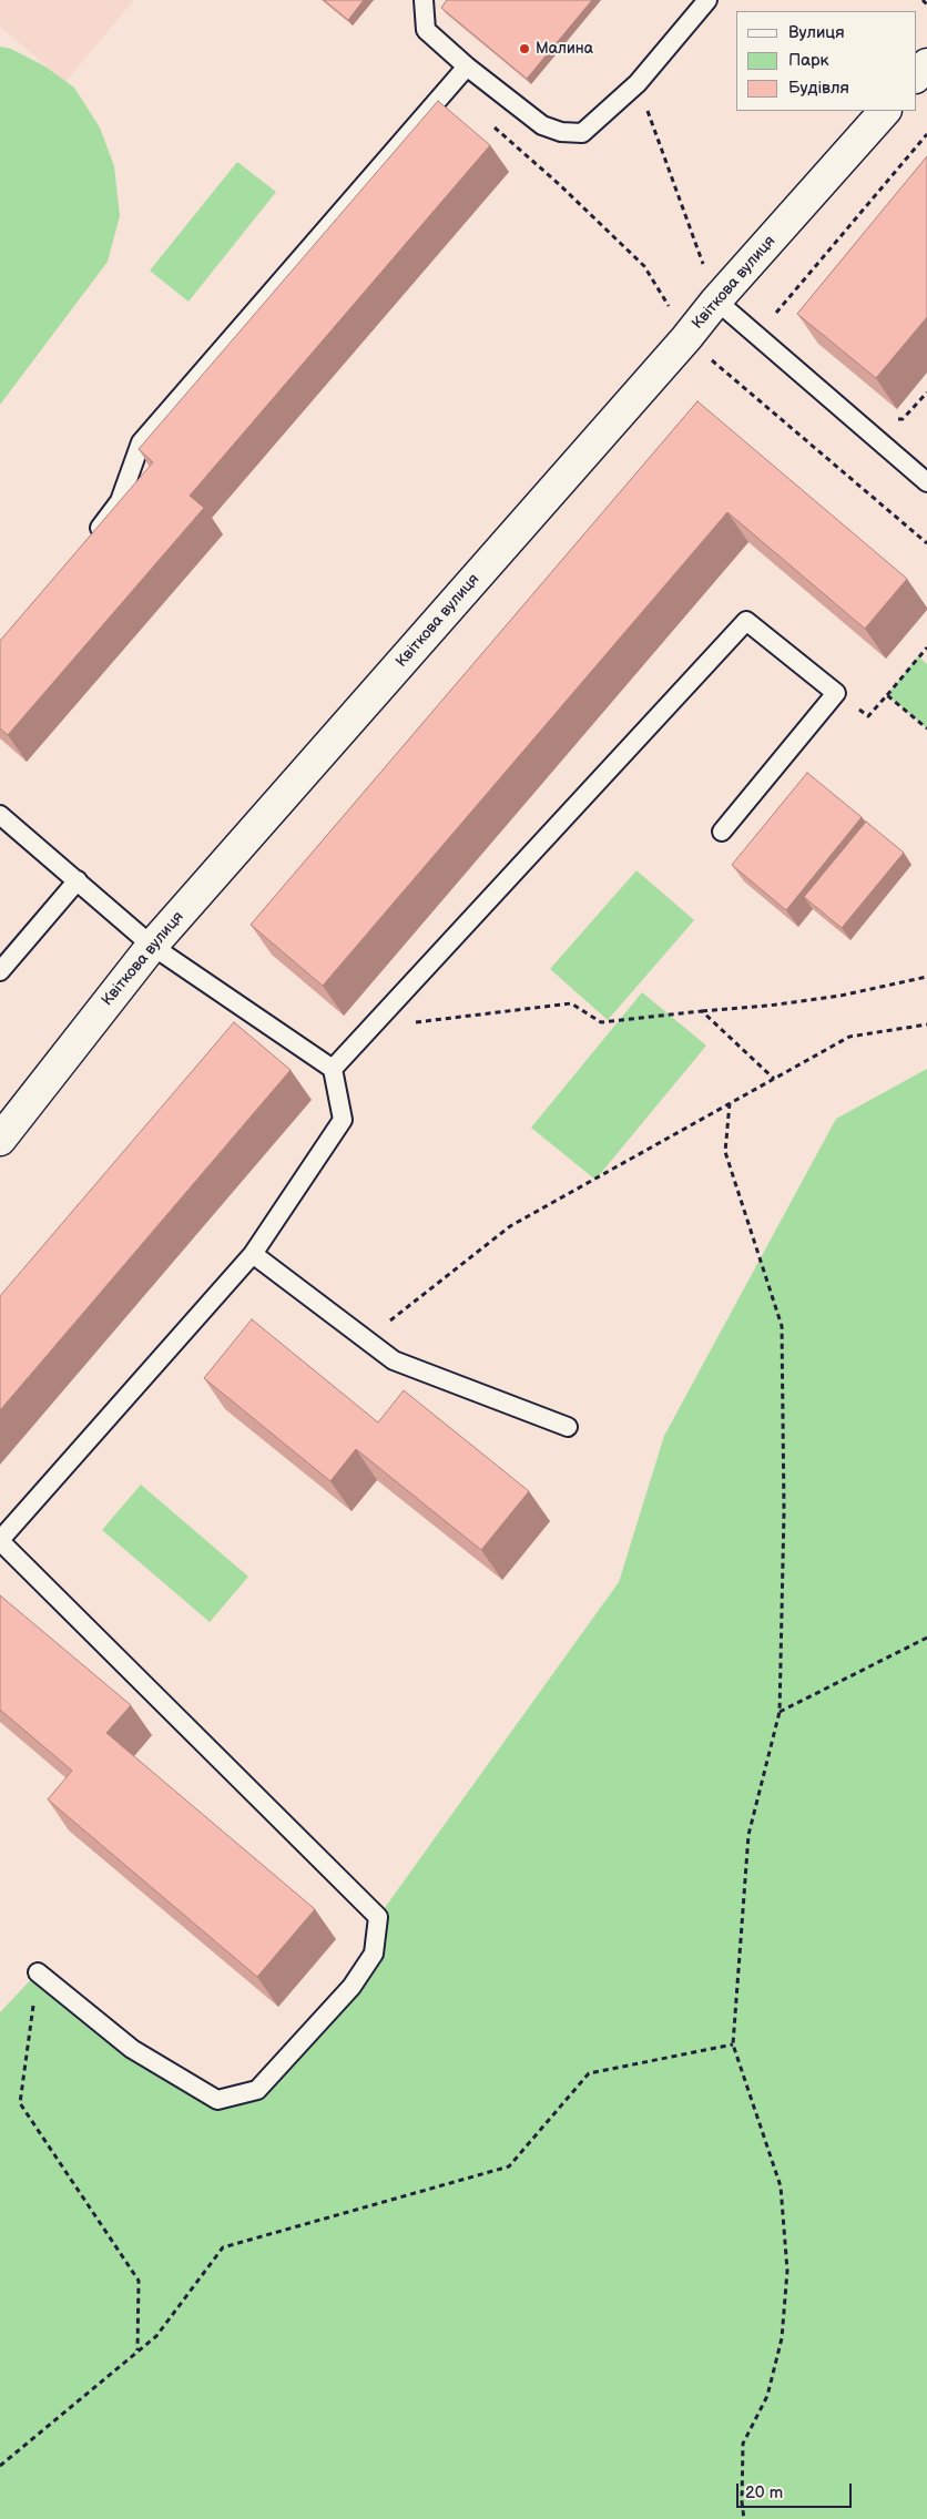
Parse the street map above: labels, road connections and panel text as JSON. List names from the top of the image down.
{
  "streets": {
    "street": ["Квіткова вулиця"]
  },
  "places": ["Малина"],
  "legend": ["Вулиця", "Парк", "Будівля"],
  "scale_bar": "20 m"
}
